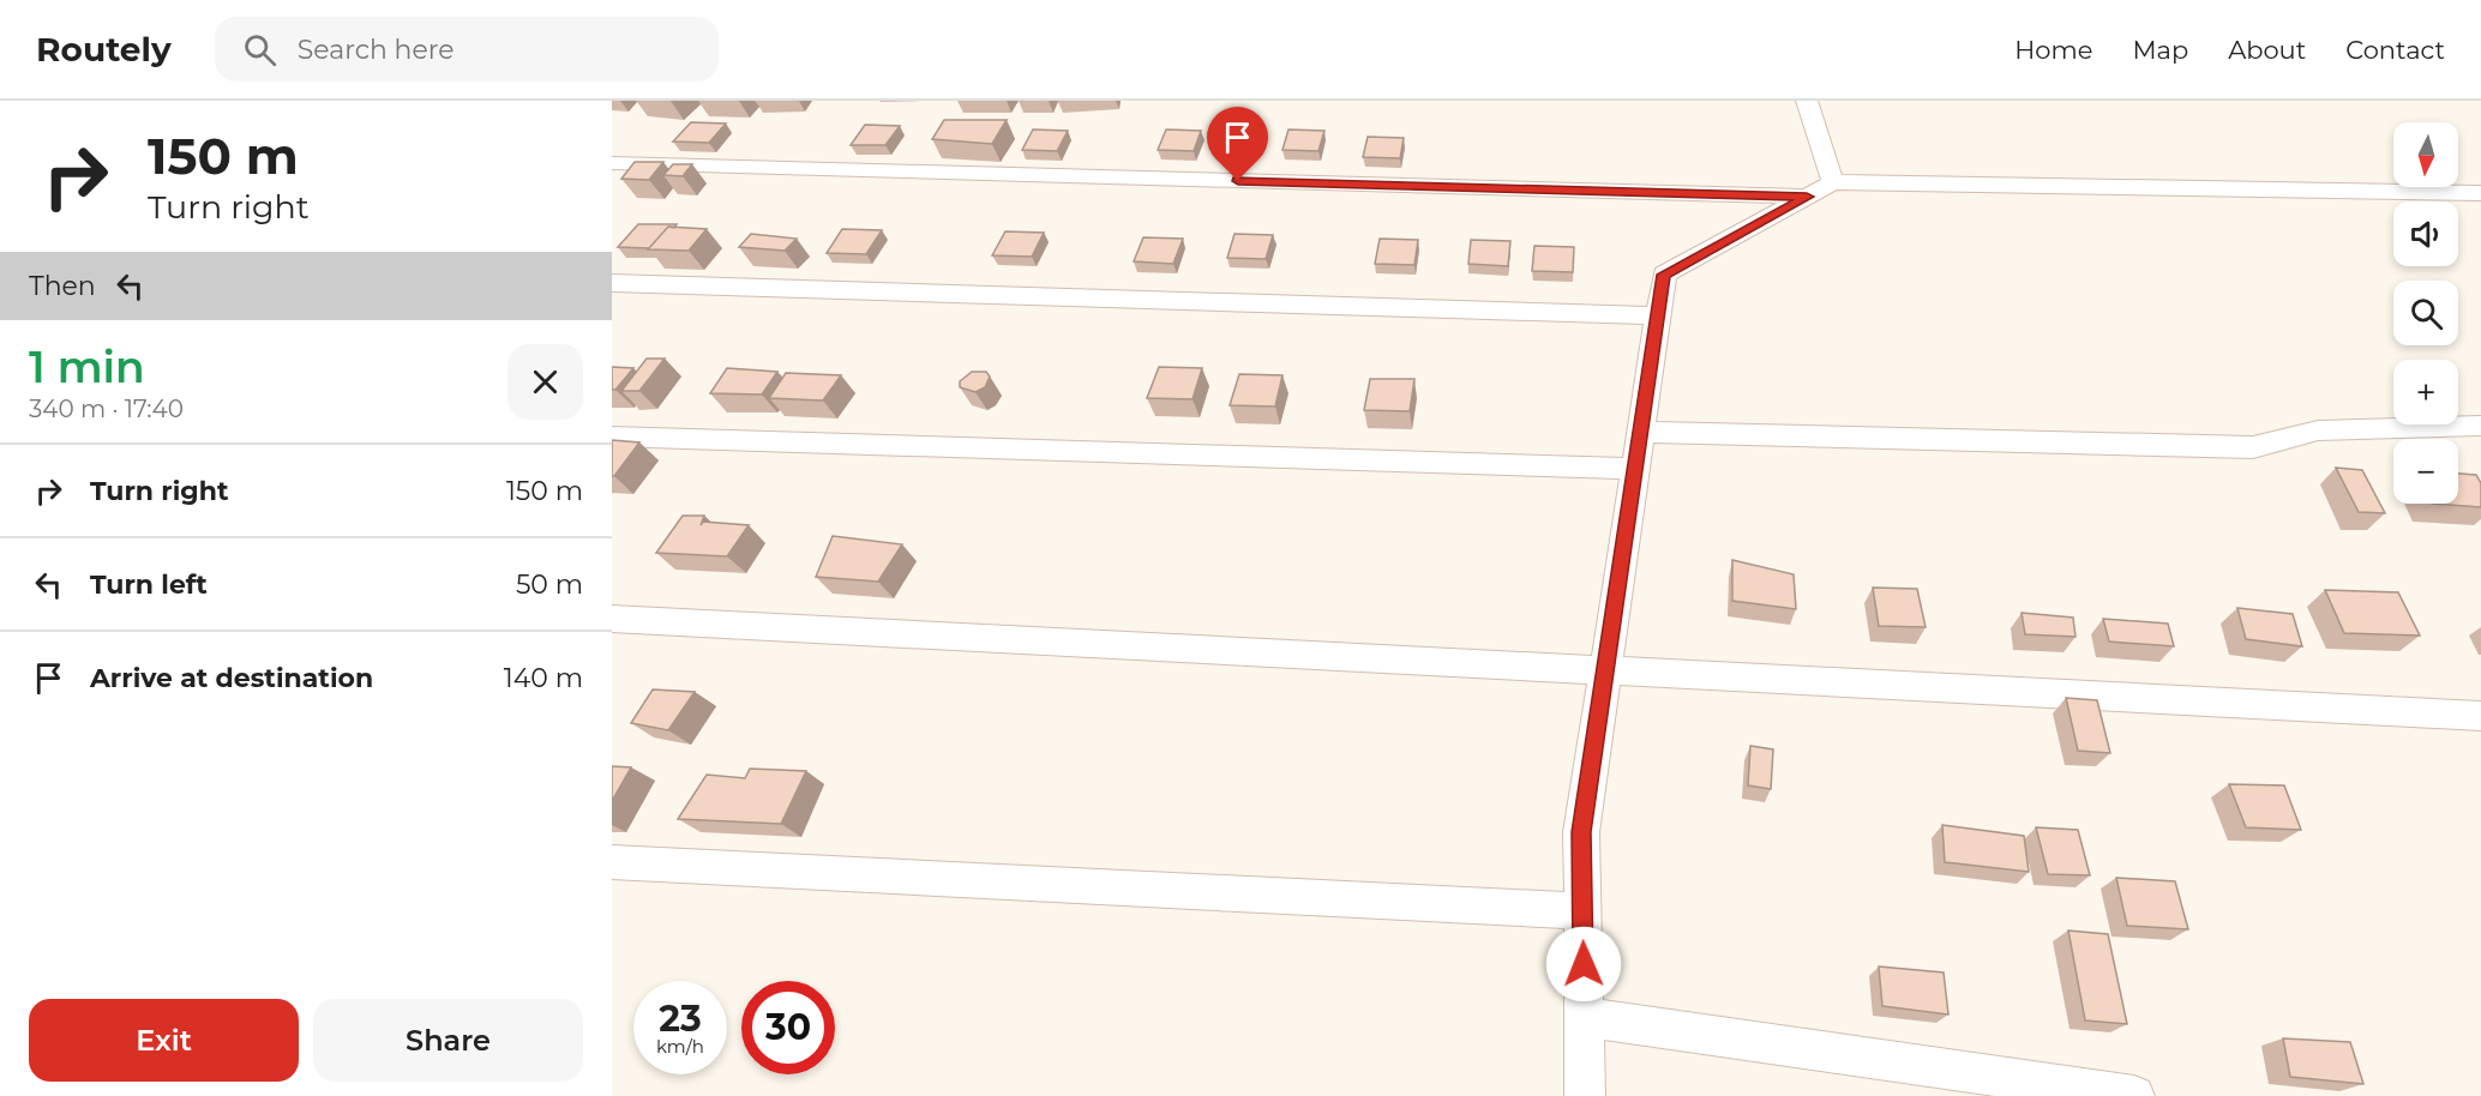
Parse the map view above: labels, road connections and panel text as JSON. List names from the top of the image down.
{
  "north": "bottom",
  "page": {
    "header": "Routely",
    "search": "Search here",
    "nav": [
      "Home",
      "Map",
      "About",
      "Contact"
    ],
    "turn": ["150 m", "Turn right"],
    "map_buttons": ["+", "−"],
    "then": "Then",
    "heading": ["1 min", "340 m · 17:40"],
    "list": [
      {
        "name": "Turn right",
        "value": "150 m"
      },
      {
        "name": "Turn left",
        "value": "50 m"
      },
      {
        "name": "Arrive at destination",
        "value": "140 m"
      }
    ],
    "speed": "23 km/h",
    "limit": "30",
    "buttons": ["Exit", "Share"]
  }
}
